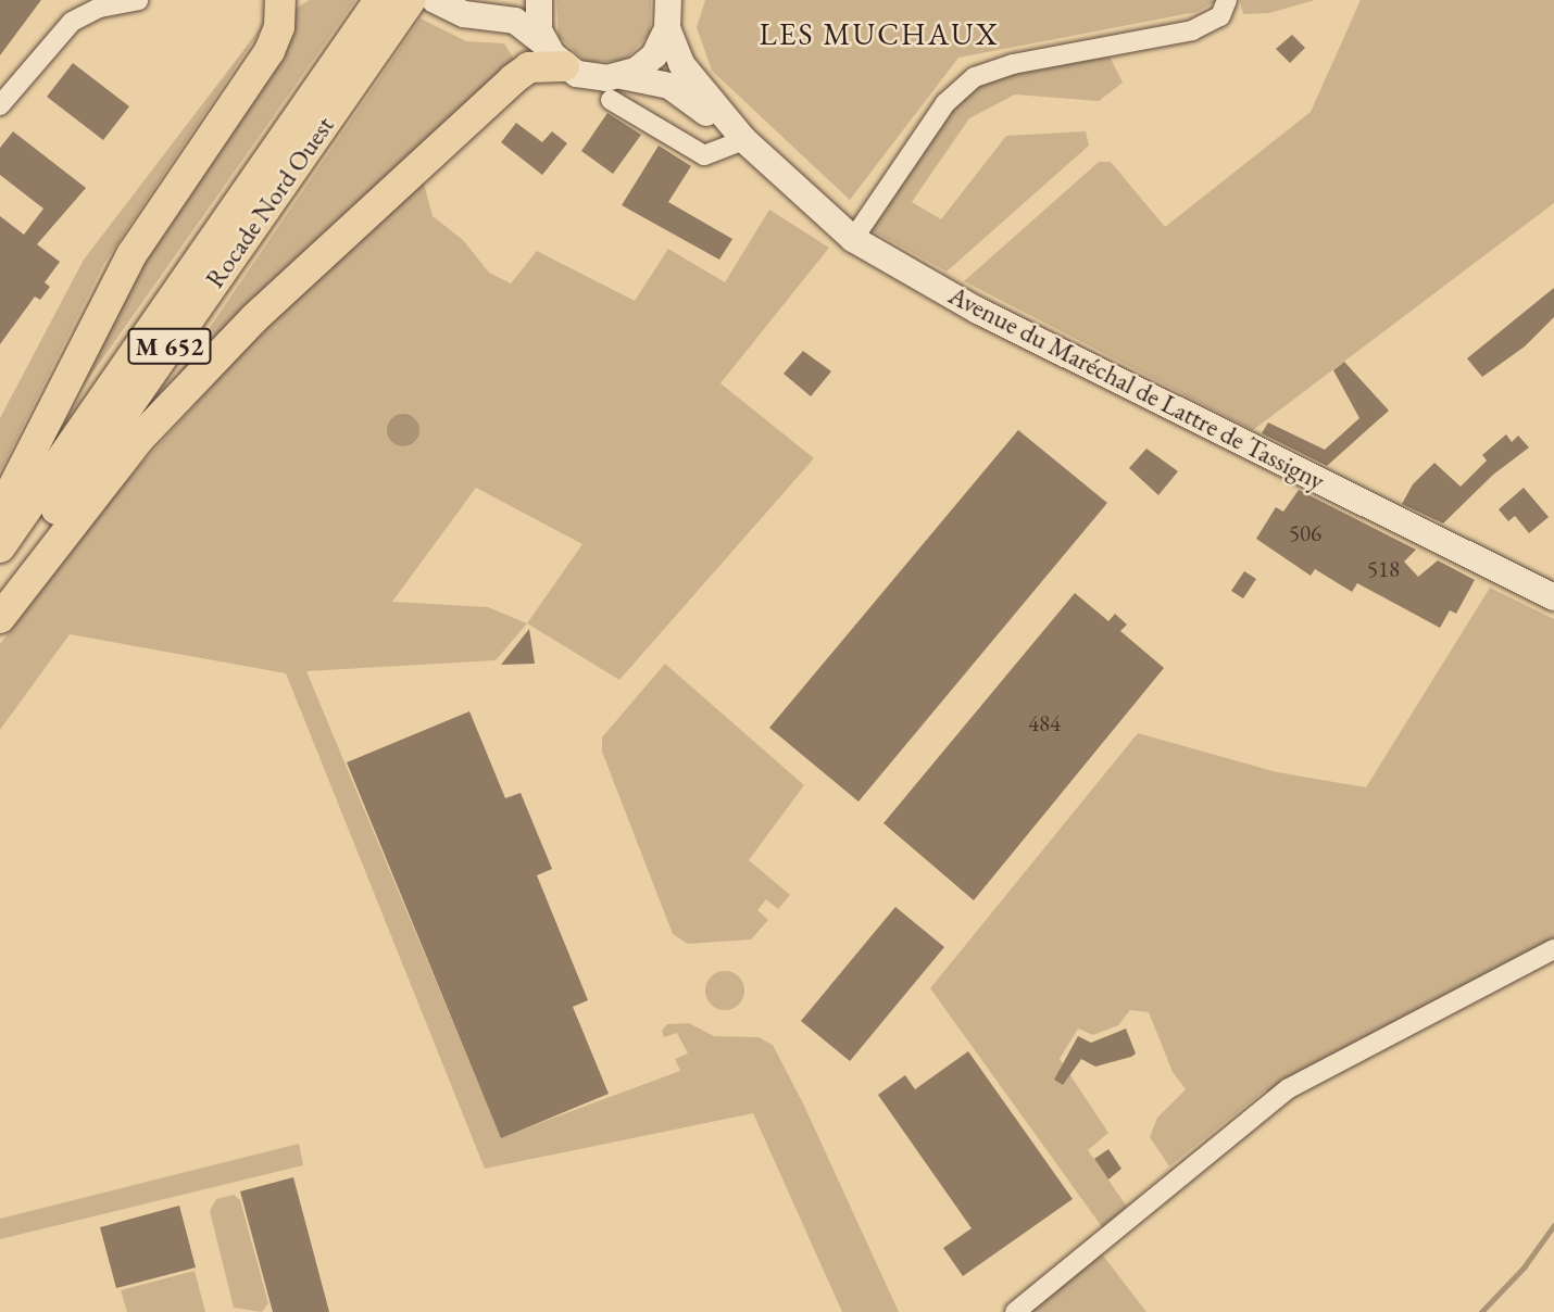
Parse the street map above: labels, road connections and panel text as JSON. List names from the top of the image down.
{
  "streets": {
    "highway": ["Rocade Nord Ouest", "M 652"],
    "main road": ["Avenue du Maréchal de Lattre de Tassigny"]
  },
  "districts": ["LES MUCHAUX"],
  "house_numbers": ["506", "518", "484"]
}
